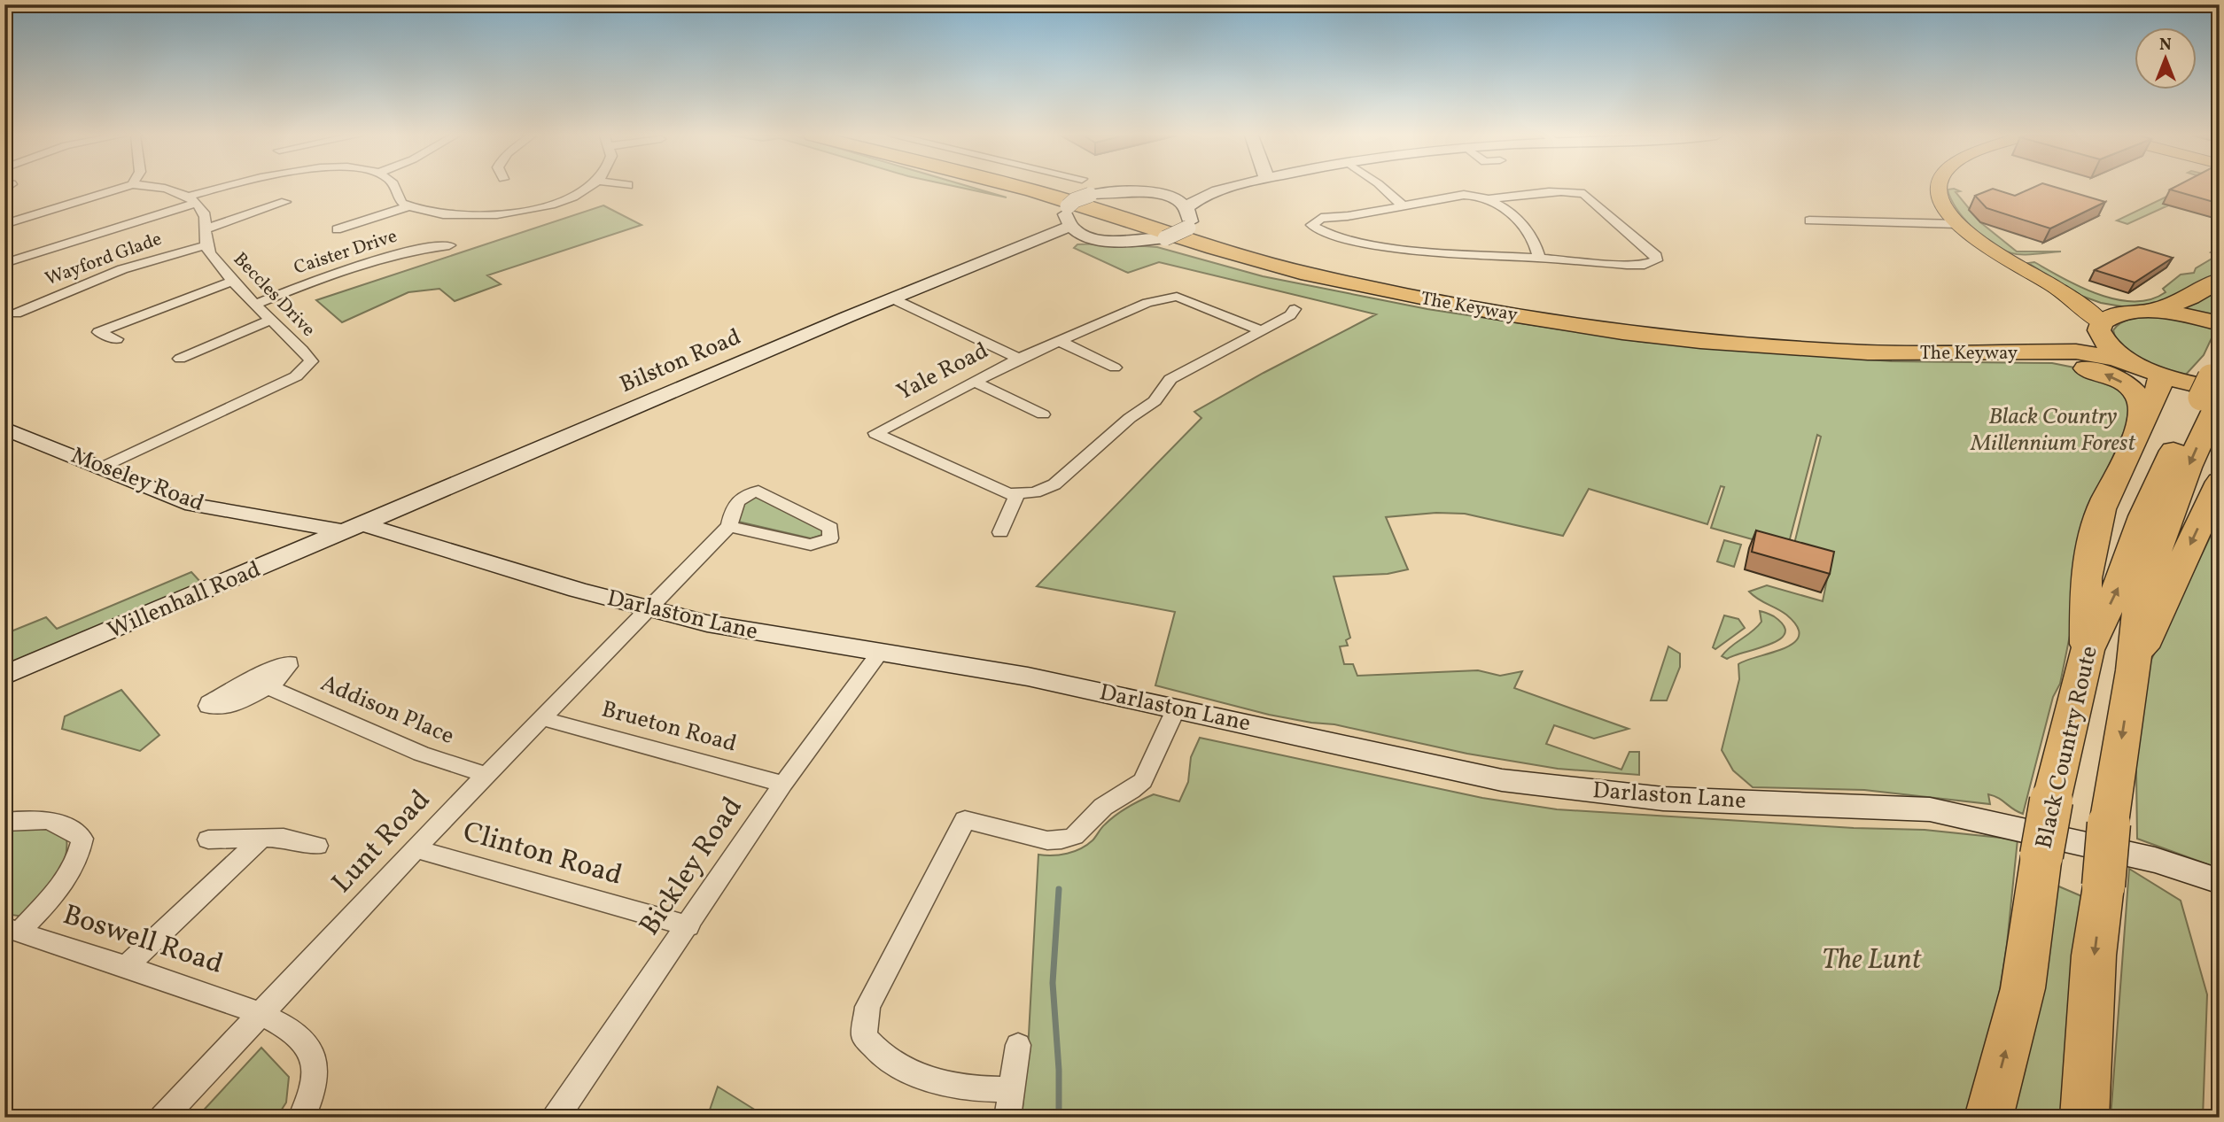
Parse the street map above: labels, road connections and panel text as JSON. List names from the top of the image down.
{
  "streets": {
    "highway": ["The Keyway", "Black Country Route"],
    "main road": [
      "Bilston Road",
      "Moseley Road",
      "Willenhall Road",
      "Darlaston Lane"
    ],
    "street": [
      "Caister Drive",
      "Wayford Glade",
      "Beccles Drive",
      "Yale Road",
      "Addison Place",
      "Brueton Road",
      "Lunt Road",
      "Clinton Road",
      "Bickley Road",
      "Boswell Road"
    ]
  },
  "crossings": [
    ["Caister Drive", "Beccles Drive"],
    ["Wayford Glade", "Beccles Drive"],
    ["Beccles Drive", "Moseley Road"],
    ["Bilston Road", "Moseley Road"],
    ["Bilston Road", "Willenhall Road"],
    ["Bilston Road", "Darlaston Lane"],
    ["Moseley Road", "Willenhall Road"],
    ["Moseley Road", "Darlaston Lane"],
    ["Willenhall Road", "Darlaston Lane"],
    ["Darlaston Lane", "Lunt Road"],
    ["Darlaston Lane", "Bickley Road"],
    ["Addison Place", "Lunt Road"],
    ["Brueton Road", "Lunt Road"],
    ["Brueton Road", "Bickley Road"],
    ["Lunt Road", "Clinton Road"],
    ["Lunt Road", "Boswell Road"],
    ["Clinton Road", "Bickley Road"]
  ],
  "parks": ["Black Country Millennium Forest", "The Lunt"],
  "north": "top"
}
